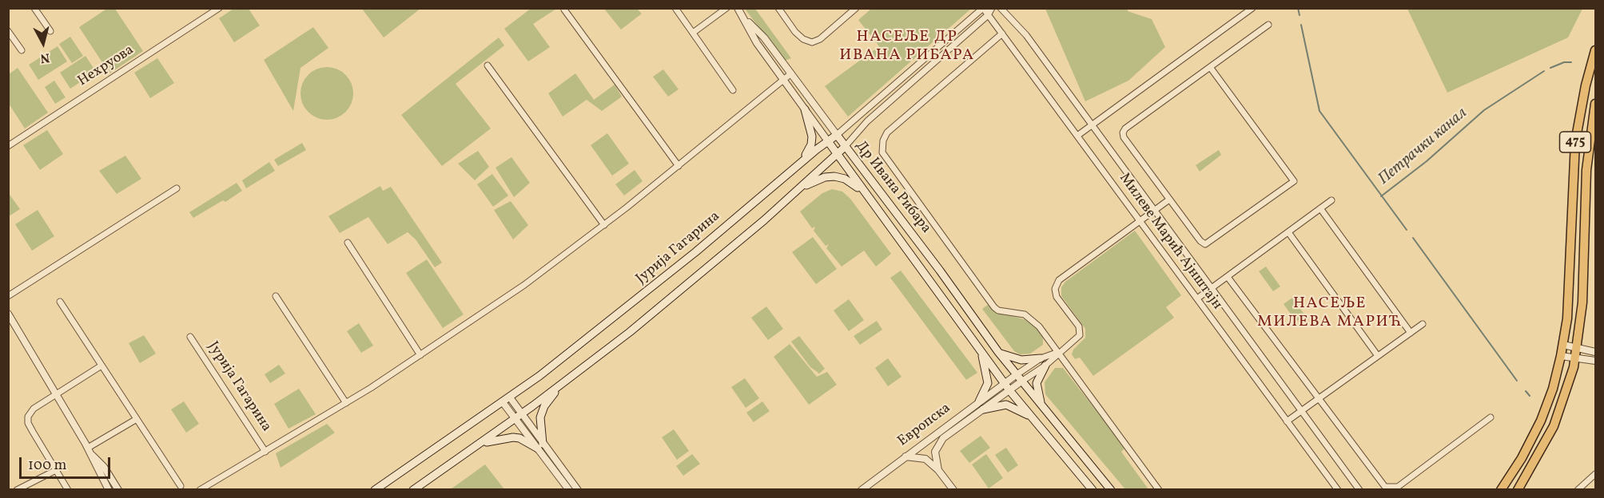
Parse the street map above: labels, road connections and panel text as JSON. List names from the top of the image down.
{
  "streets": {
    "highway": ["475"],
    "main road": ["Др Ивана Рибара", "Јурија Гагарина"],
    "street": ["Нехруова", "Милеве Марић Ајнштајн", "Европска"]
  },
  "crossings": [
    ["Др Ивана Рибара", "Милеве Марић Ајнштајн"],
    ["Др Ивана Рибара", "Јурија Гагарина"],
    ["Др Ивана Рибара", "Европска"],
    ["Милеве Марић Ајнштајн", "Јурија Гагарина"]
  ],
  "districts": ["НАСЕЉЕ ДР ИВАНА РИБАРА", "НАСЕЉЕ МИЛЕВА МАРИЋ"],
  "water": ["Петрачки канал"],
  "scale_bar": "100 m",
  "north": "bottom"
}
